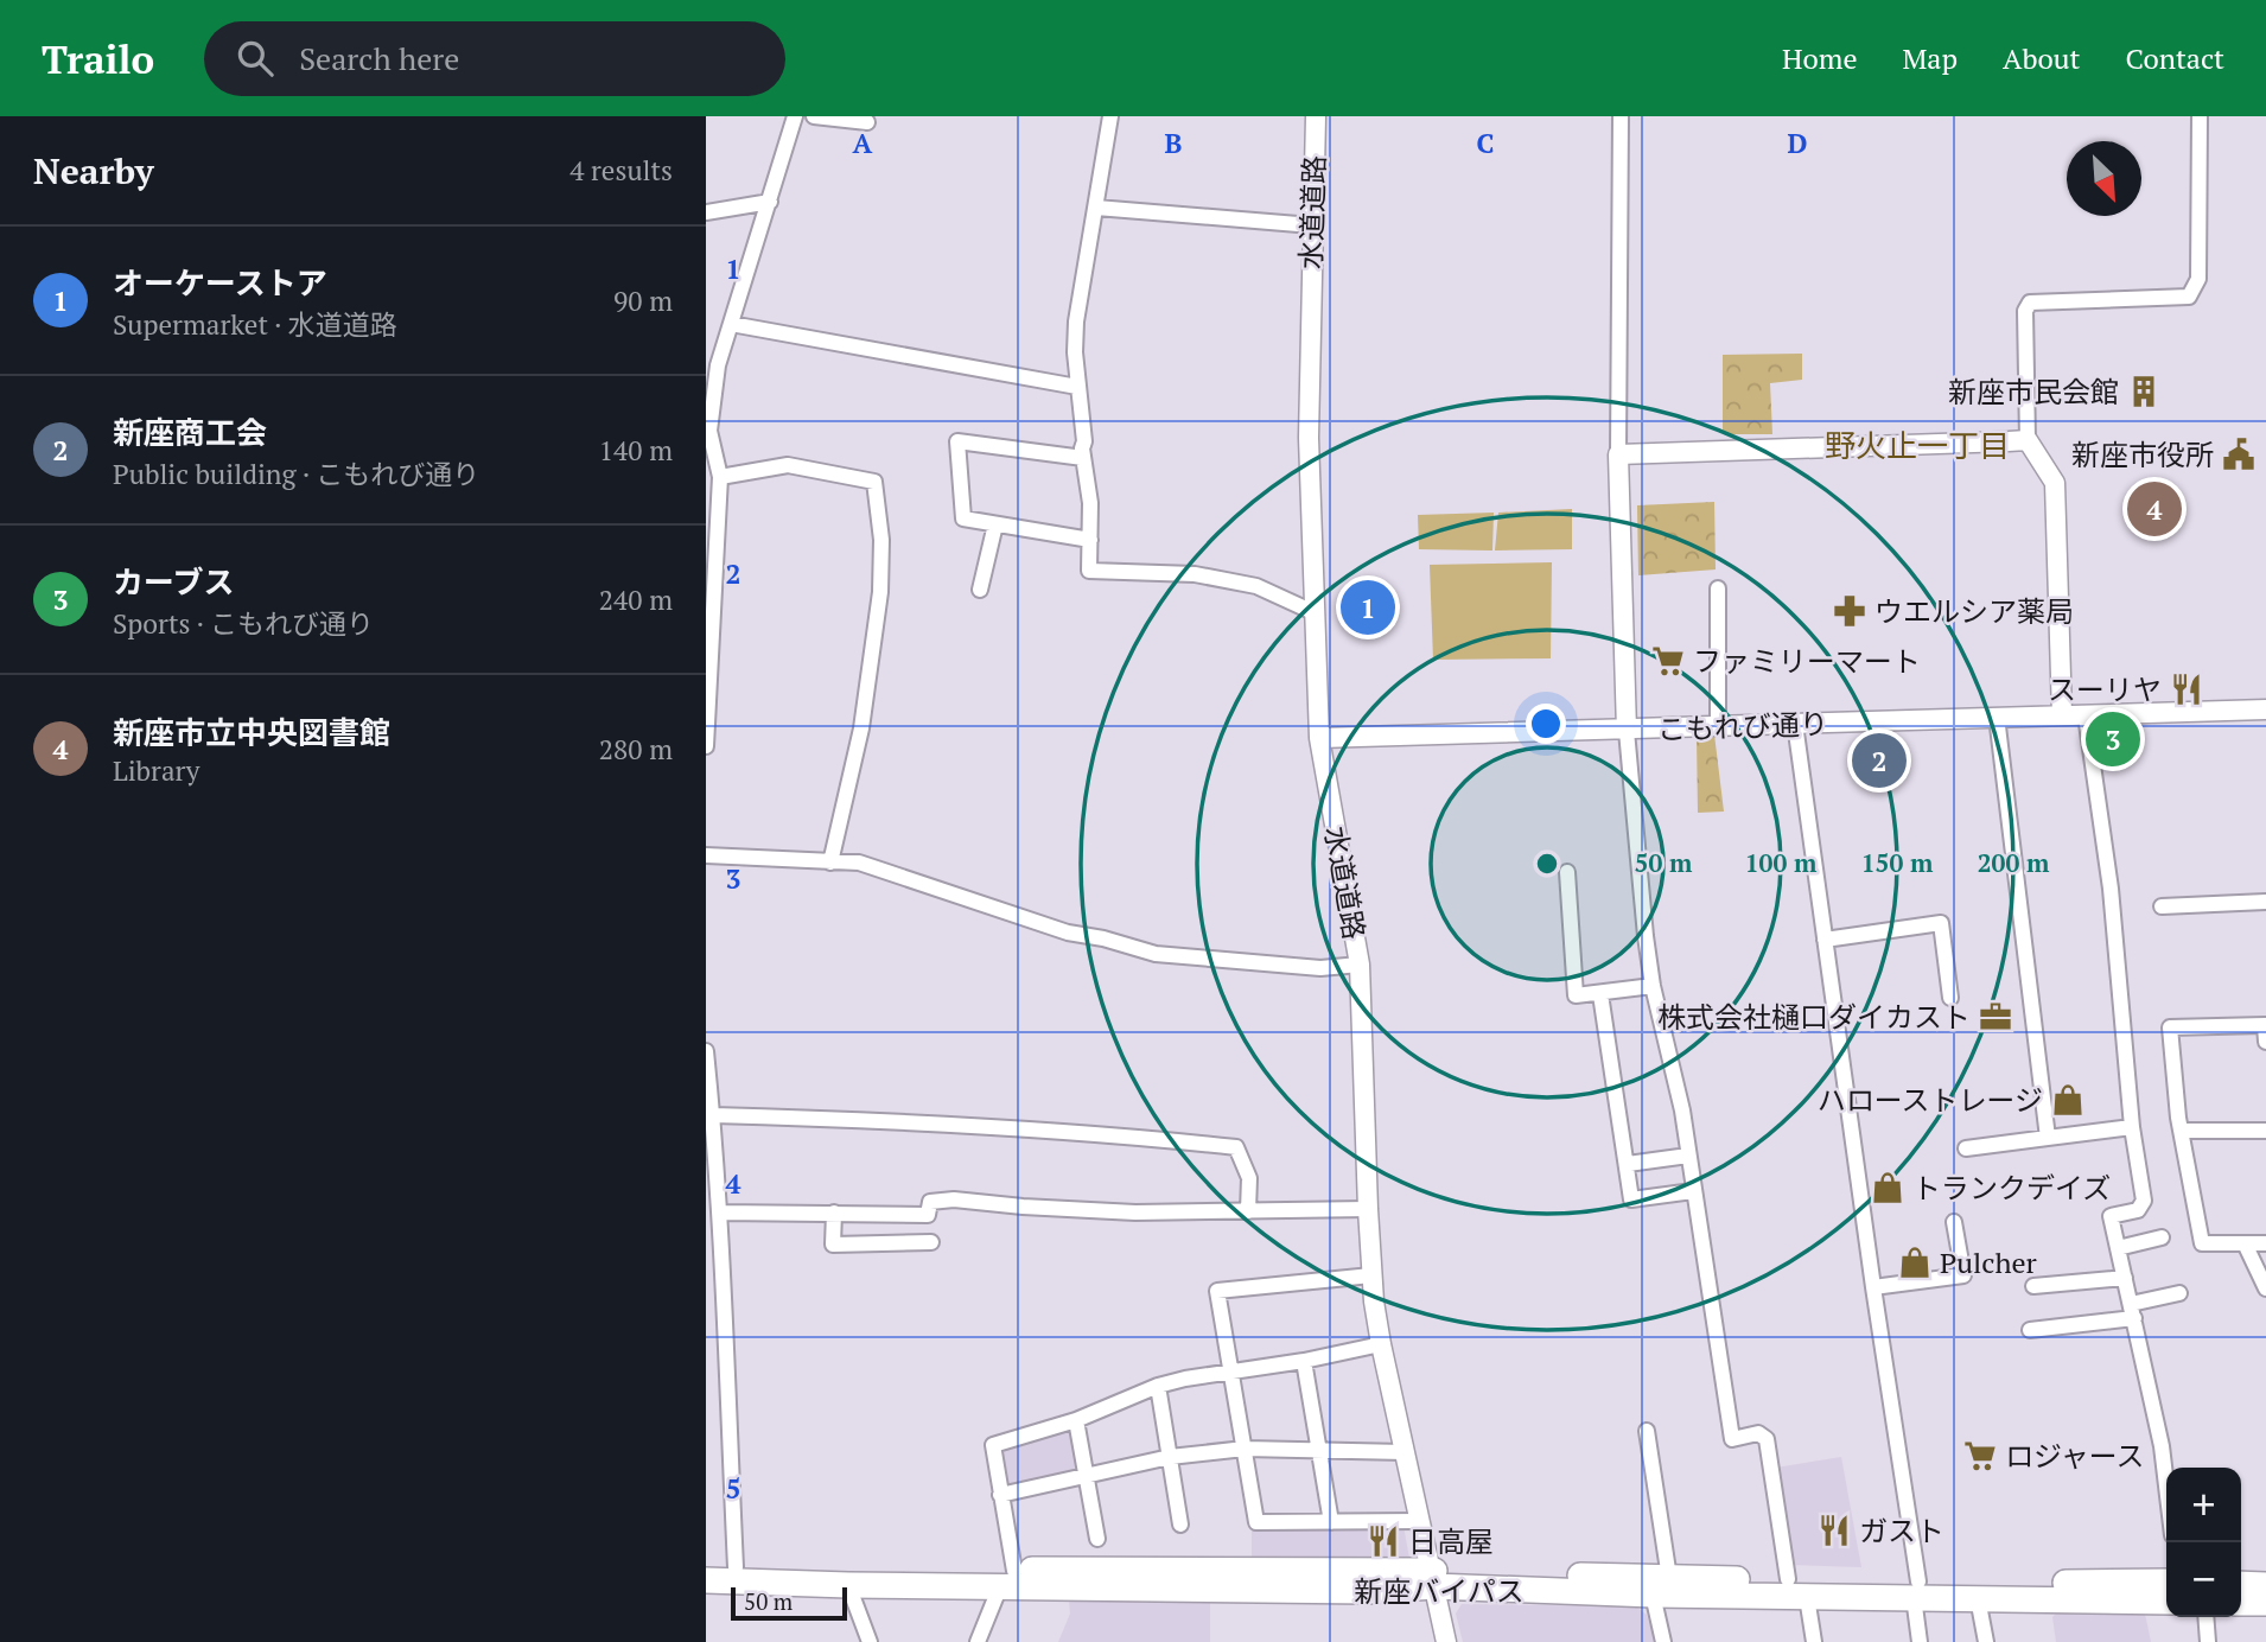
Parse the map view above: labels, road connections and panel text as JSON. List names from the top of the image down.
{
  "streets": {
    "highway": ["新座バイパス"],
    "street": ["水道道路", "こもれび通り"]
  },
  "crossings": [
    ["水道道路", "こもれび通り"],
    ["水道道路", "新座バイパス"]
  ],
  "districts": ["野火止一丁目"],
  "places": {
    "building": ["新座市民会館"],
    "public building": ["新座市役所"],
    "pharmacy": ["ウエルシア薬局"],
    "supermarket": ["ファミリーマート", "ロジャース"],
    "restaurant": ["スーリヤ", "ガスト", "日高屋"],
    "office": ["株式会社樋口ダイカスト"],
    "shop": ["ハローストレージ", "トランクデイズ", "Pulcher"]
  },
  "scale_bar": "50 m",
  "north": "bottom right",
  "page": {
    "header": "Trailo",
    "search": "Search here",
    "nav": [
      "Home",
      "Map",
      "About",
      "Contact"
    ],
    "heading": ["Nearby", "4 results"],
    "list": [
      {
        "mark": "1",
        "name": "オーケーストア",
        "note": "Supermarket · 水道道路",
        "value": "90 m"
      },
      {
        "mark": "2",
        "name": "新座商工会",
        "note": "Public building · こもれび通り",
        "value": "140 m"
      },
      {
        "mark": "3",
        "name": "カーブス",
        "note": "Sports · こもれび通り",
        "value": "240 m"
      },
      {
        "mark": "4",
        "name": "新座市立中央図書館",
        "note": "Library",
        "value": "280 m"
      }
    ],
    "pins": [
      "4",
      "1",
      "3",
      "2"
    ],
    "map_buttons": ["+", "−"],
    "scale": "50 m"
  },
  "grid": {
    "columns": [
      "A",
      "B",
      "C",
      "D"
    ],
    "rows": [
      "1",
      "2",
      "3",
      "4",
      "5"
    ]
  },
  "rings": [
    "50 m",
    "100 m",
    "150 m",
    "200 m"
  ]
}
